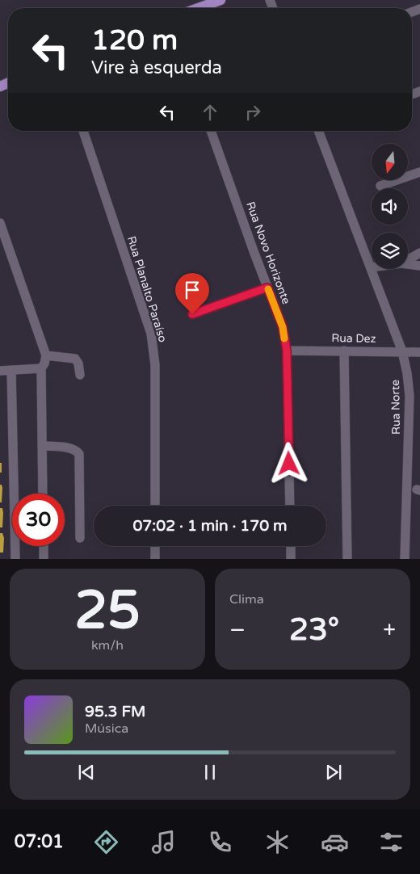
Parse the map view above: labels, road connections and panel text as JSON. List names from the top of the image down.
{
  "streets": {
    "street": [
      "Rua Novo Horizonte",
      "Rua Planalto Paraíso",
      "Rua Dez",
      "Rua Norte"
    ]
  },
  "crossings": [
    ["Rua Novo Horizonte", "Rua Dez"],
    ["Rua Dez", "Rua Norte"]
  ],
  "north": "bottom",
  "page": {
    "turn": ["120 m", "Vire à esquerda"],
    "limit": "30",
    "trip": "07:02 · 1 min · 170 m",
    "tile": [
      ["25", "km/h"],
      "Clima"
    ],
    "heat": ["−", "23°", "+"],
    "song": ["95.3 FM", "Música"],
    "tabs": "07:01"
  }
}
